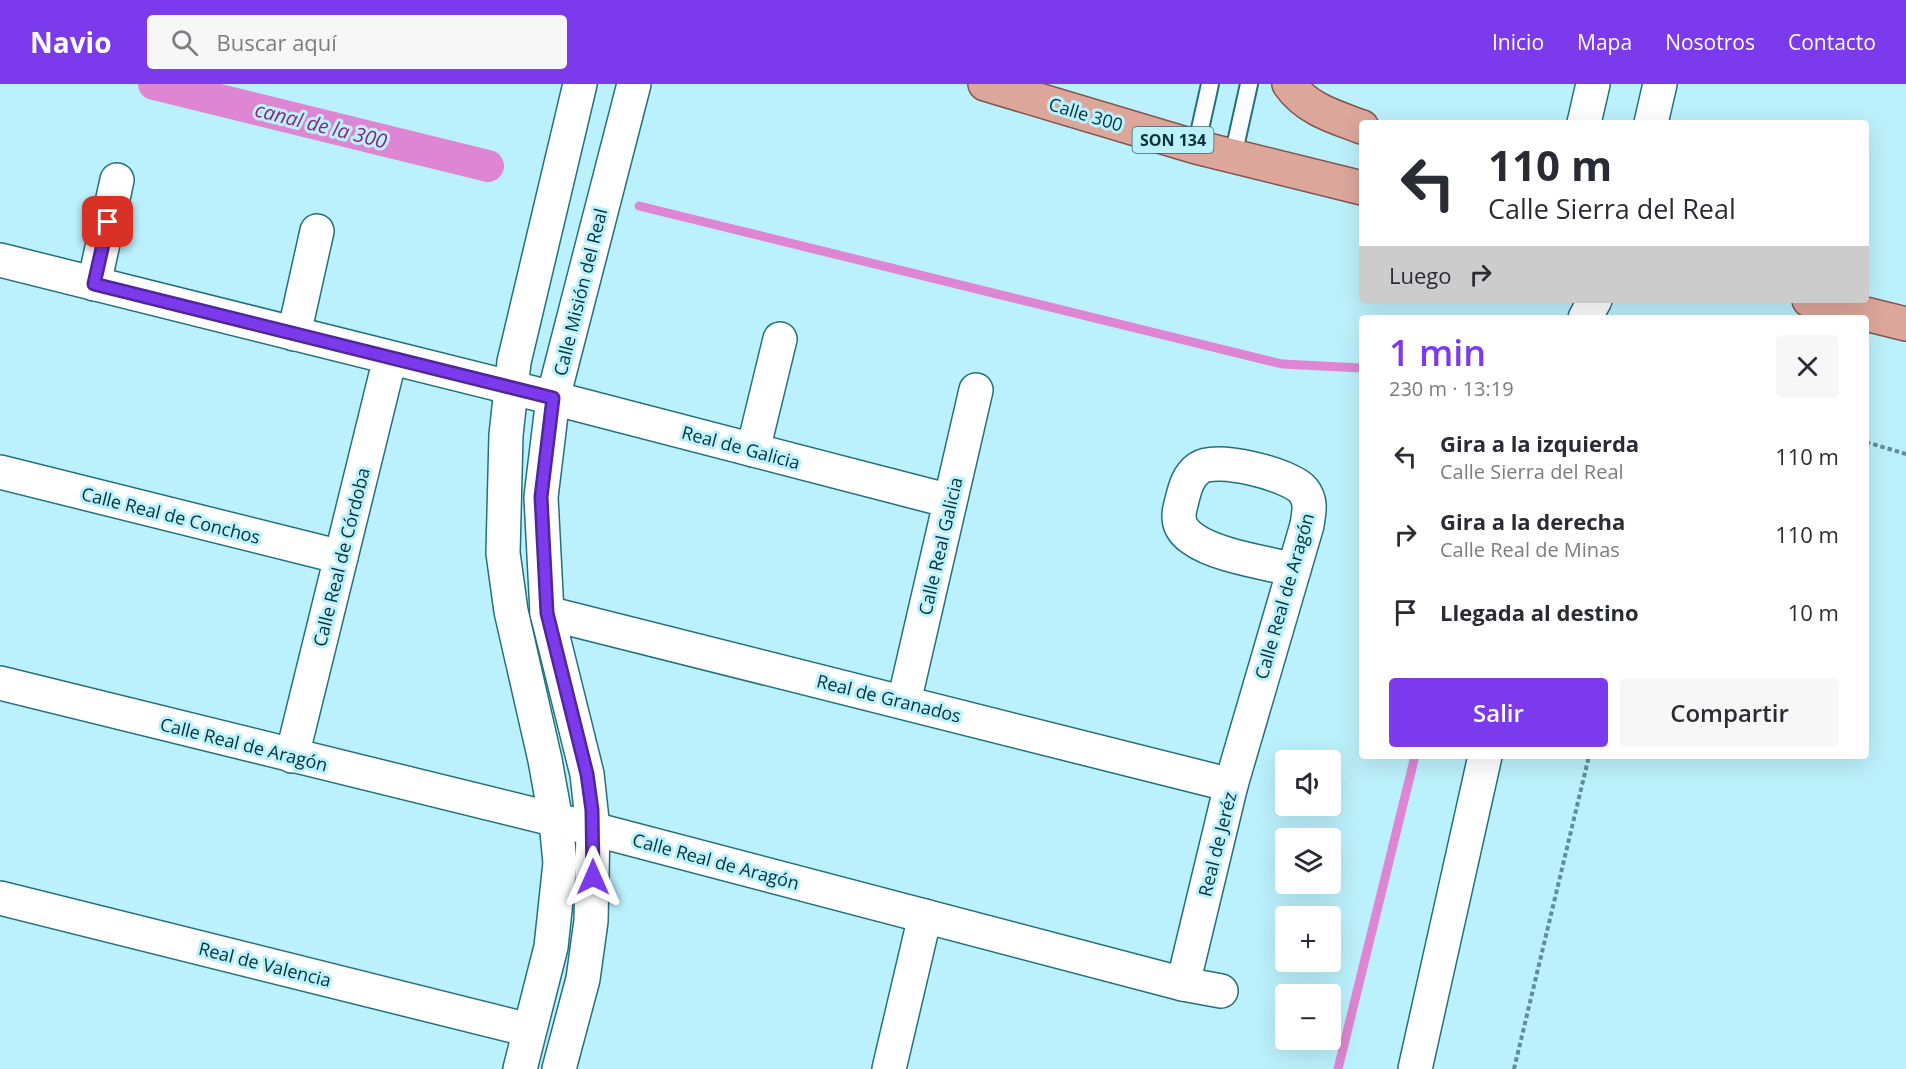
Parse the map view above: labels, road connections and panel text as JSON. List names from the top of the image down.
{
  "streets": {
    "main road": ["Calle 300", "SON 134"],
    "street": [
      "Calle Misión del Real",
      "Real de Galicia",
      "Calle Real de Conchos",
      "Calle Real Galicia",
      "Calle Real de Córdoba",
      "Calle Real de Aragón",
      "Real de Granados",
      "Real de Jeréz",
      "Real de Valencia"
    ]
  },
  "crossings": [
    ["Calle Misión del Real", "Real de Galicia"],
    ["Calle Misión del Real", "Calle Real de Aragón"],
    ["Calle Misión del Real", "Real de Granados"],
    ["Calle Misión del Real", "Real de Valencia"],
    ["Real de Galicia", "Calle Real Galicia"],
    ["Real de Galicia", "Calle Real de Córdoba"],
    ["Calle Real de Conchos", "Calle Real de Córdoba"],
    ["Calle Real Galicia", "Real de Granados"],
    ["Calle Real de Córdoba", "Calle Real de Aragón"],
    ["Calle Real de Aragón", "Real de Jeréz"],
    ["Real de Granados", "Real de Jeréz"]
  ],
  "water": ["canal de la 300"],
  "page": {
    "header": "Navio",
    "search": "Buscar aquí",
    "nav": [
      "Inicio",
      "Mapa",
      "Nosotros",
      "Contacto"
    ],
    "turn": ["110 m", "Calle Sierra del Real"],
    "then": "Luego",
    "heading": ["1 min", "230 m · 13:19"],
    "list": [
      {
        "name": "Gira a la izquierda",
        "note": "Calle Sierra del Real",
        "value": "110 m"
      },
      {
        "name": "Gira a la derecha",
        "note": "Calle Real de Minas",
        "value": "110 m"
      },
      {
        "name": "Llegada al destino",
        "value": "10 m"
      }
    ],
    "buttons": ["Salir", "Compartir"],
    "map_buttons": ["+", "−"]
  }
}
